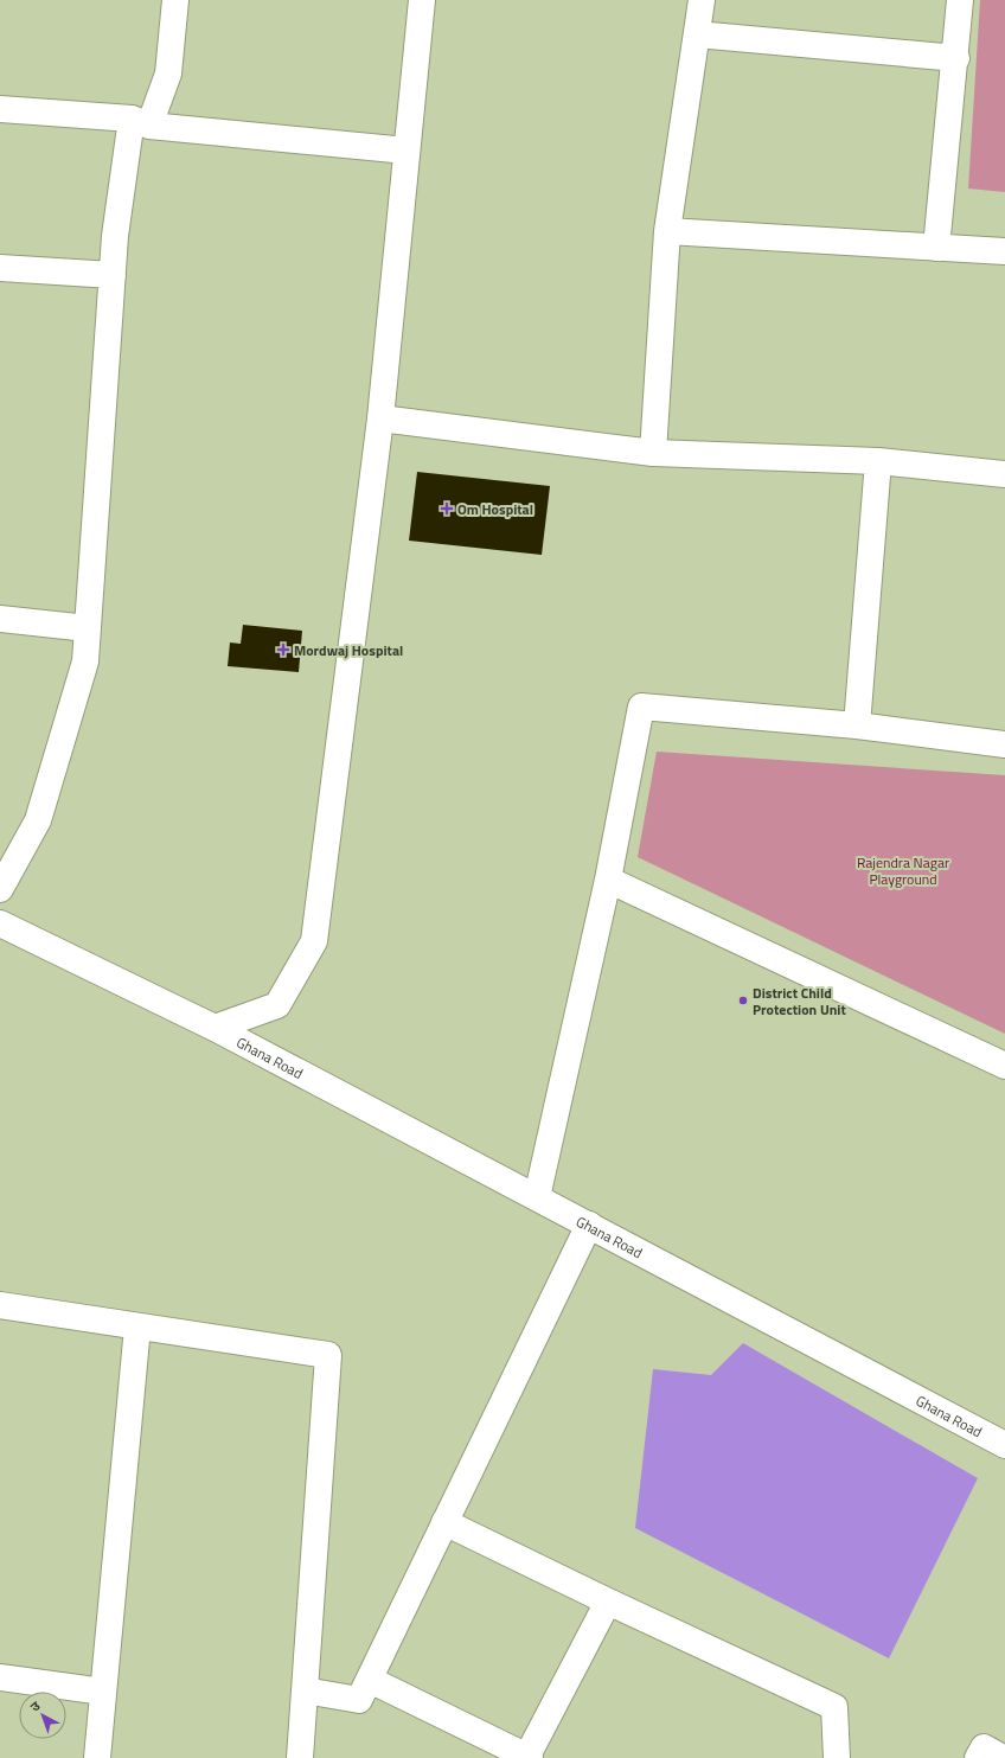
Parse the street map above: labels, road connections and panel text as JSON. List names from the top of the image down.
{
  "streets": {
    "street": ["Ghana Road"]
  },
  "parks": ["Rajendra Nagar Playground"],
  "places": {
    "health": ["Om Hospital", "Mordwaj Hospital"],
    "other": ["District Child Protection Unit"]
  },
  "north": "top left"
}
